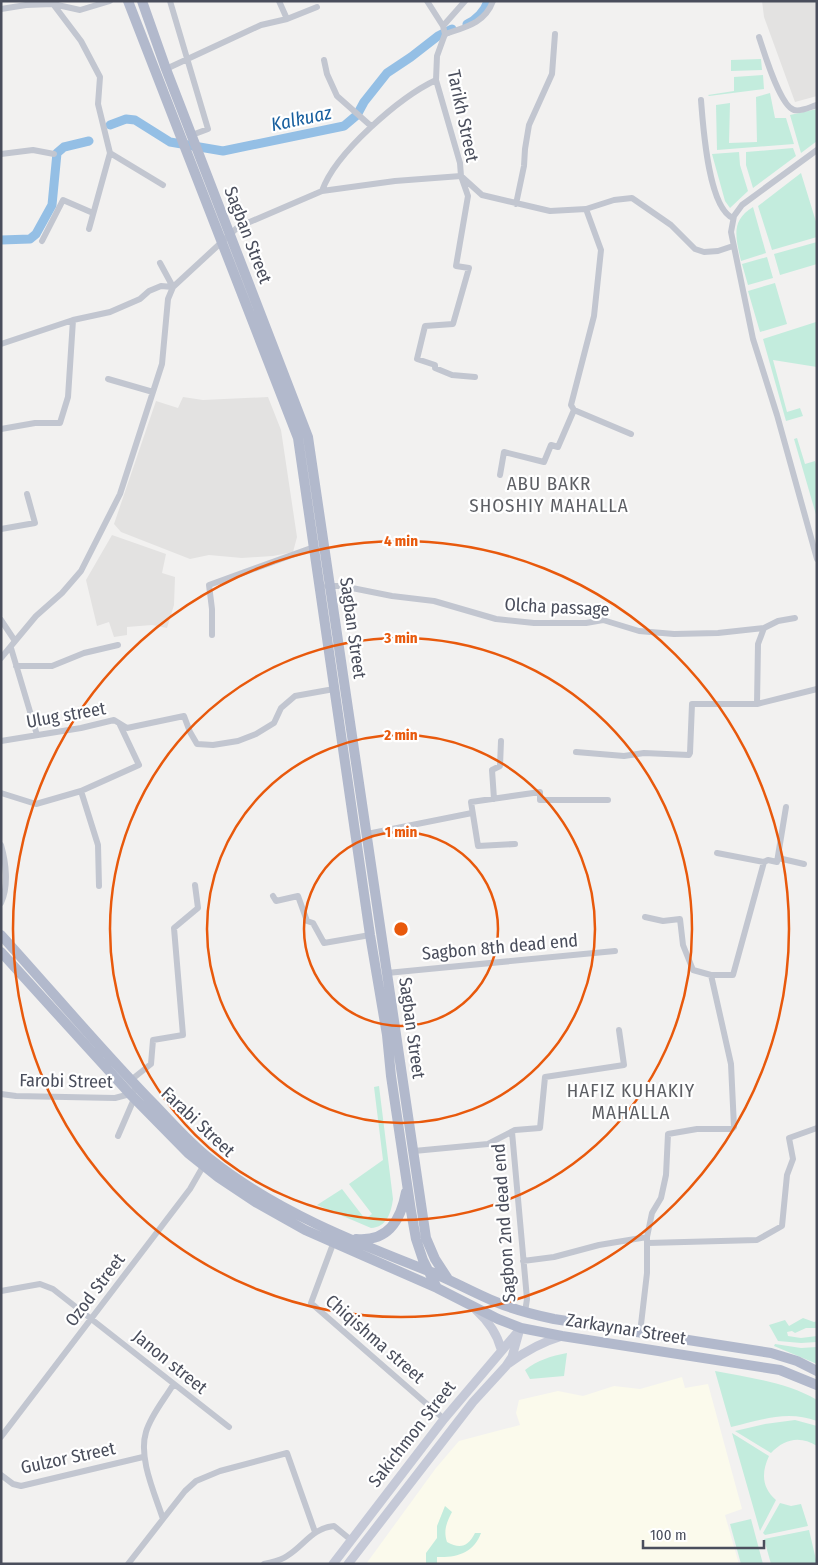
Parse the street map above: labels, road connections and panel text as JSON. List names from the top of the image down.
{
  "streets": {
    "main road": [
      "Sagban Street",
      "Farabi Street",
      "Zarkaynar Street",
      "Sakichmon Street"
    ],
    "street": [
      "Tarikh Street",
      "Olcha passage",
      "Ulug street",
      "Sagbon 8th dead end",
      "Farobi Street",
      "Sagbon 2nd dead end",
      "Ozod Street",
      "Chiqishma street",
      "Janon street",
      "Gulzor Street"
    ]
  },
  "crossings": [
    ["Sagban Street", "Olcha passage"],
    ["Sagban Street", "Ulug street"],
    ["Sagban Street", "Sagbon 8th dead end"],
    ["Sagban Street", "Farabi Street"],
    ["Sagban Street", "Zarkaynar Street"],
    ["Farobi Street", "Farabi Street"],
    ["Farabi Street", "Ozod Street"],
    ["Farabi Street", "Zarkaynar Street"],
    ["Farabi Street", "Chiqishma street"],
    ["Sagbon 2nd dead end", "Zarkaynar Street"],
    ["Sagbon 2nd dead end", "Sakichmon Street"],
    ["Ozod Street", "Janon street"],
    ["Zarkaynar Street", "Sakichmon Street"],
    ["Chiqishma street", "Sakichmon Street"]
  ],
  "districts": ["ABU BAKR SHOSHIY MAHALLA", "HAFIZ KUHAKIY MAHALLA"],
  "water": ["Kalkuaz"],
  "scale_bar": "100 m",
  "rings": [
    "4 min",
    "3 min",
    "2 min",
    "1 min"
  ]
}
